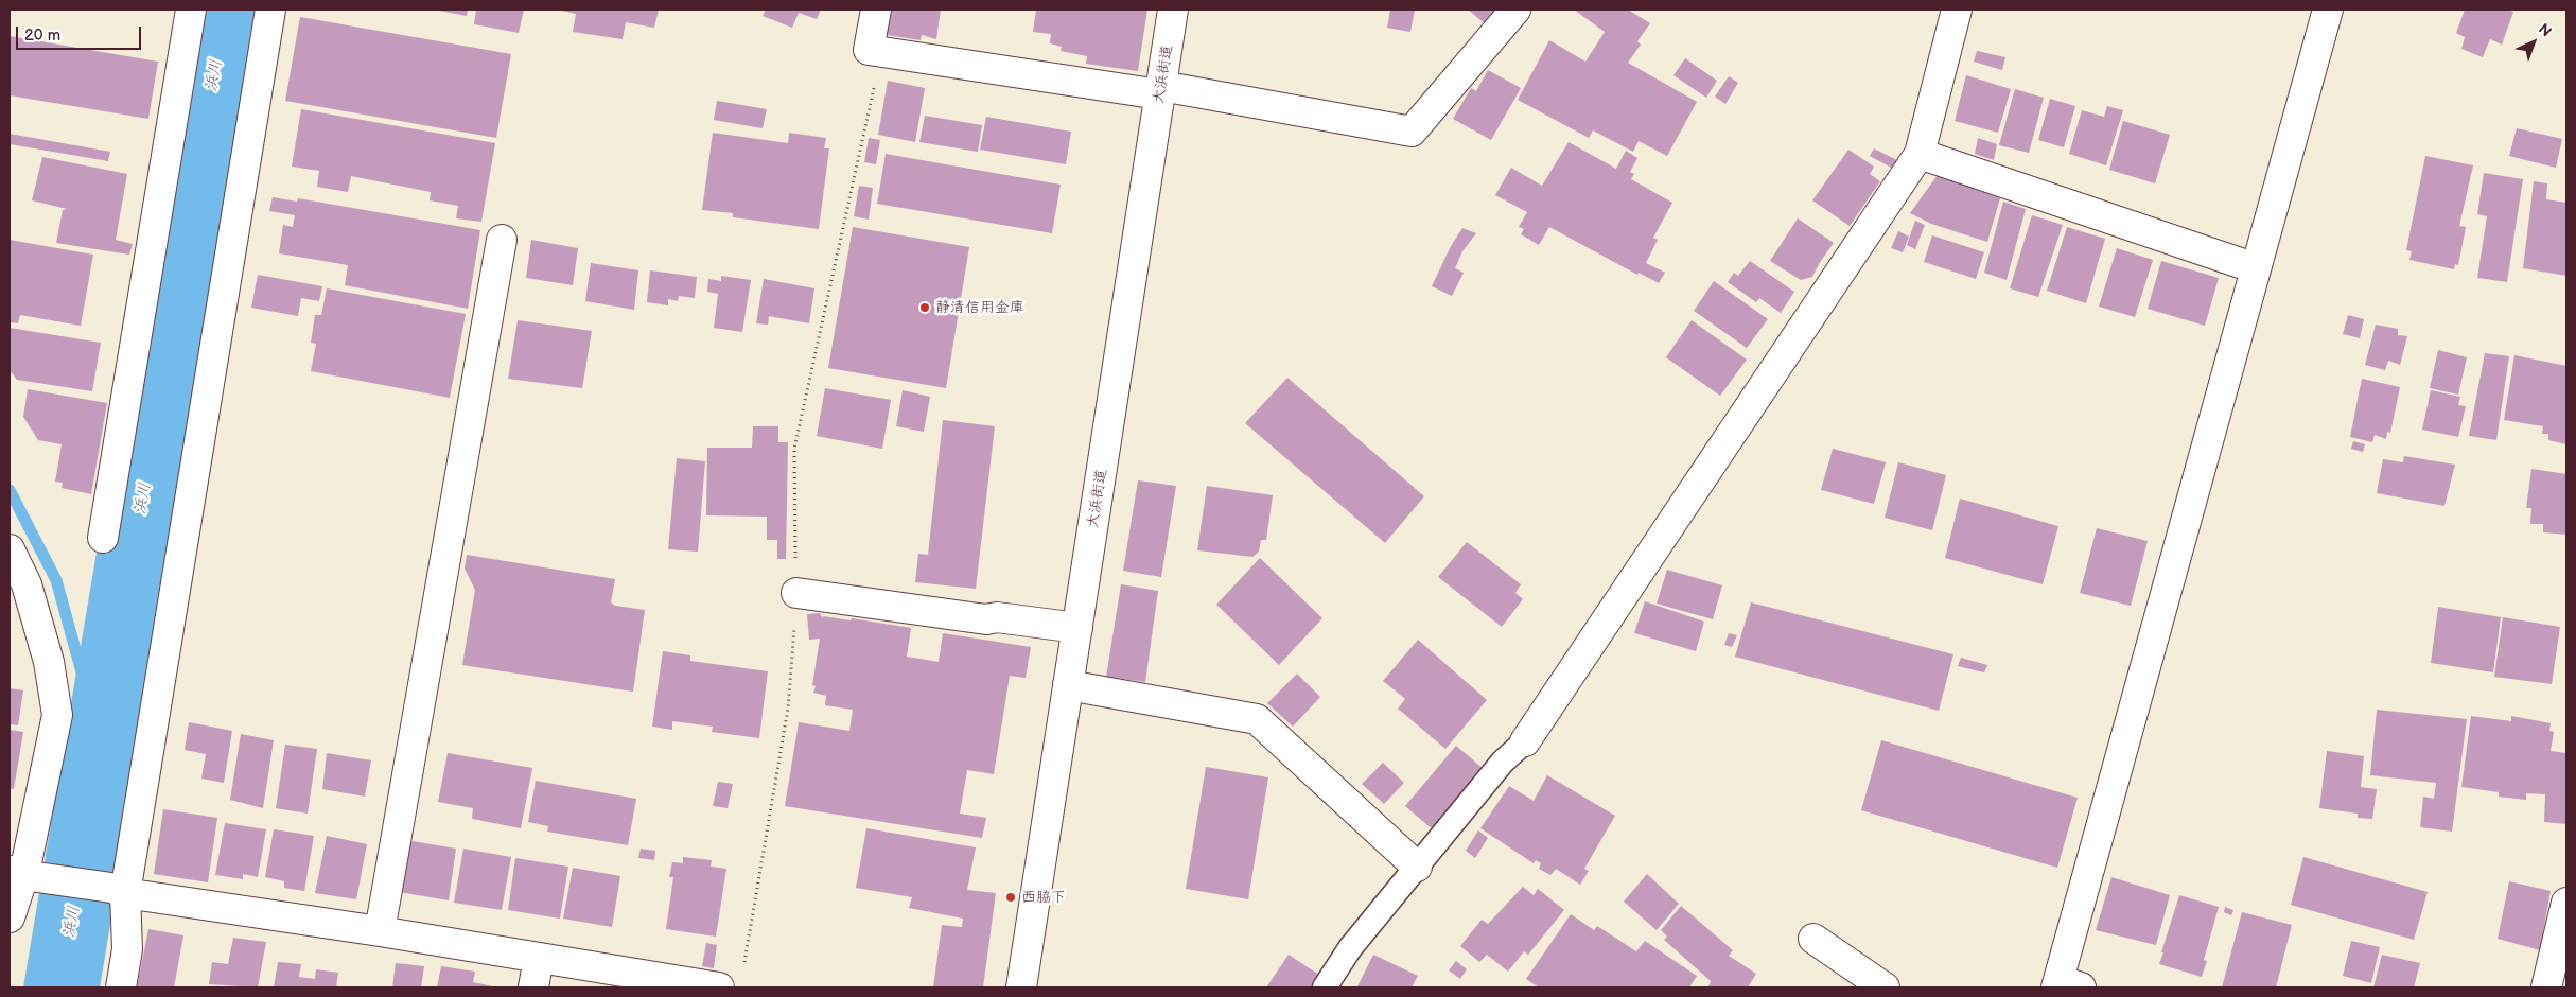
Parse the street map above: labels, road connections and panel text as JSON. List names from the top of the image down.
{
  "streets": {
    "street": ["大浜街道"]
  },
  "water": ["浜川"],
  "places": ["静清信用金庫", "西脇下"],
  "scale_bar": "20 m",
  "north": "top right"
}
